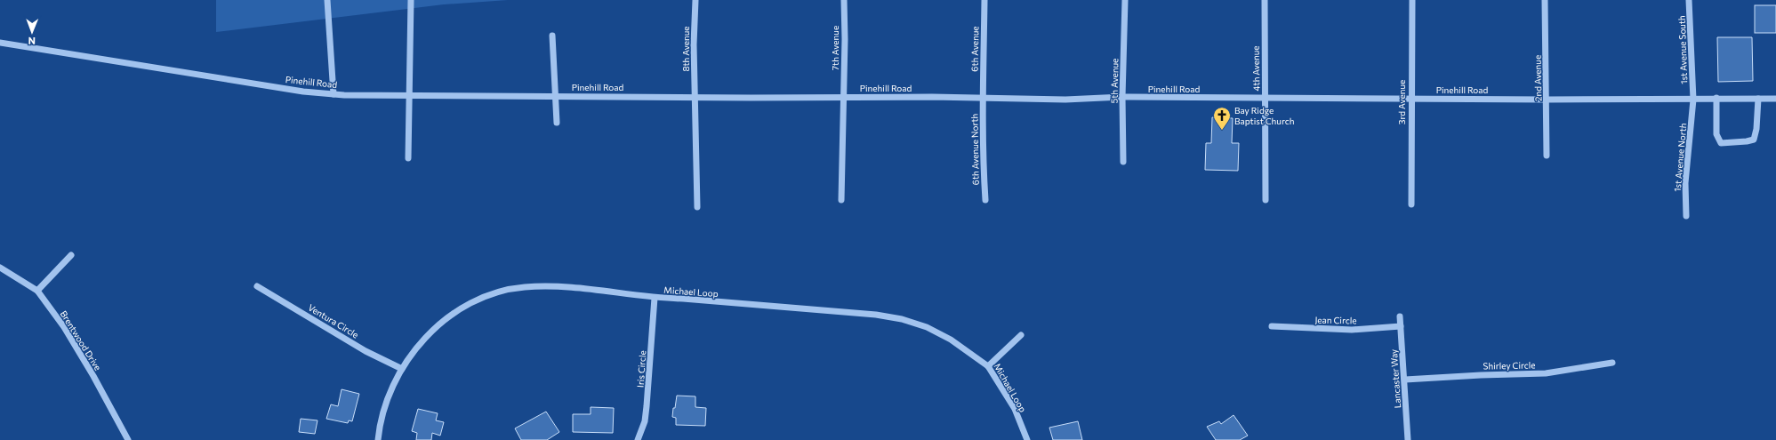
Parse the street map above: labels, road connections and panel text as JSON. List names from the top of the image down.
{
  "streets": {
    "street": [
      "7th Avenue",
      "8th Avenue",
      "6th Avenue",
      "1st Avenue South",
      "4th Avenue",
      "2nd Avenue",
      "5th Avenue",
      "Pinehill Road",
      "3rd Avenue",
      "6th Avenue North",
      "1st Avenue North",
      "Michael Loop",
      "Jean Circle",
      "Ventura Circle",
      "Brentwood Drive",
      "Shirley Circle",
      "Iris Circle",
      "Lancaster Way"
    ]
  },
  "crossings": [
    ["7th Avenue", "Pinehill Road"],
    ["8th Avenue", "Pinehill Road"],
    ["6th Avenue", "Pinehill Road"],
    ["6th Avenue", "6th Avenue North"],
    ["1st Avenue South", "Pinehill Road"],
    ["1st Avenue South", "1st Avenue North"],
    ["4th Avenue", "Pinehill Road"],
    ["2nd Avenue", "Pinehill Road"],
    ["5th Avenue", "Pinehill Road"],
    ["Pinehill Road", "3rd Avenue"],
    ["Pinehill Road", "6th Avenue North"],
    ["Pinehill Road", "1st Avenue North"],
    ["Michael Loop", "Ventura Circle"],
    ["Michael Loop", "Iris Circle"],
    ["Jean Circle", "Lancaster Way"],
    ["Shirley Circle", "Lancaster Way"]
  ],
  "places": {
    "church": ["Bay Ridge Baptist Church"]
  },
  "north": "bottom"
}
